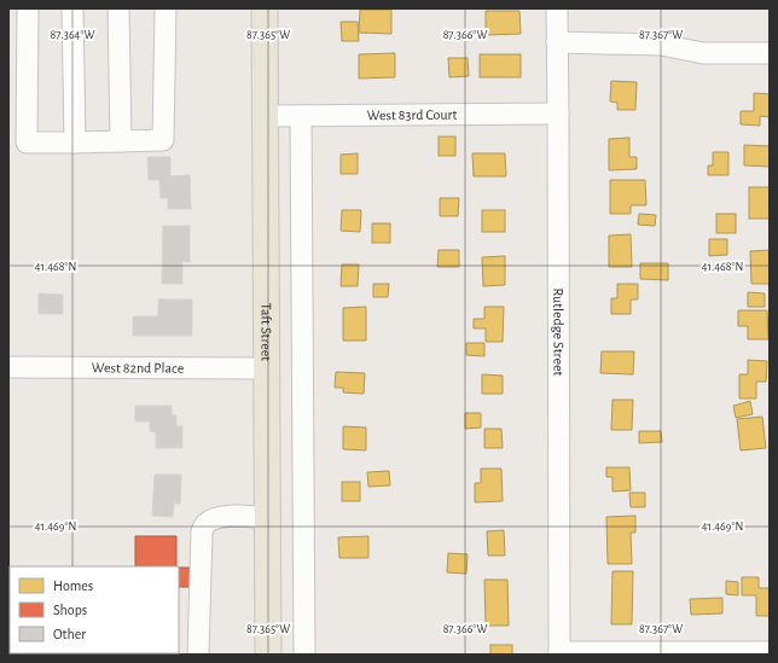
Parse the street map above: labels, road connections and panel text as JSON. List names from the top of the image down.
{
  "streets": {
    "main road": ["Taft Street"],
    "street": ["West 83rd Court", "Rutledge Street", "West 82nd Place"]
  },
  "crossings": [
    ["West 83rd Court", "Taft Street"],
    ["West 83rd Court", "Rutledge Street"],
    ["Taft Street", "West 82nd Place"]
  ],
  "legend": ["Homes", "Shops", "Other"],
  "coordinates": [
    "87.364°W",
    "87.365°W",
    "87.366°W",
    "87.367°W",
    "41.468°N",
    "41.469°N"
  ]
}
